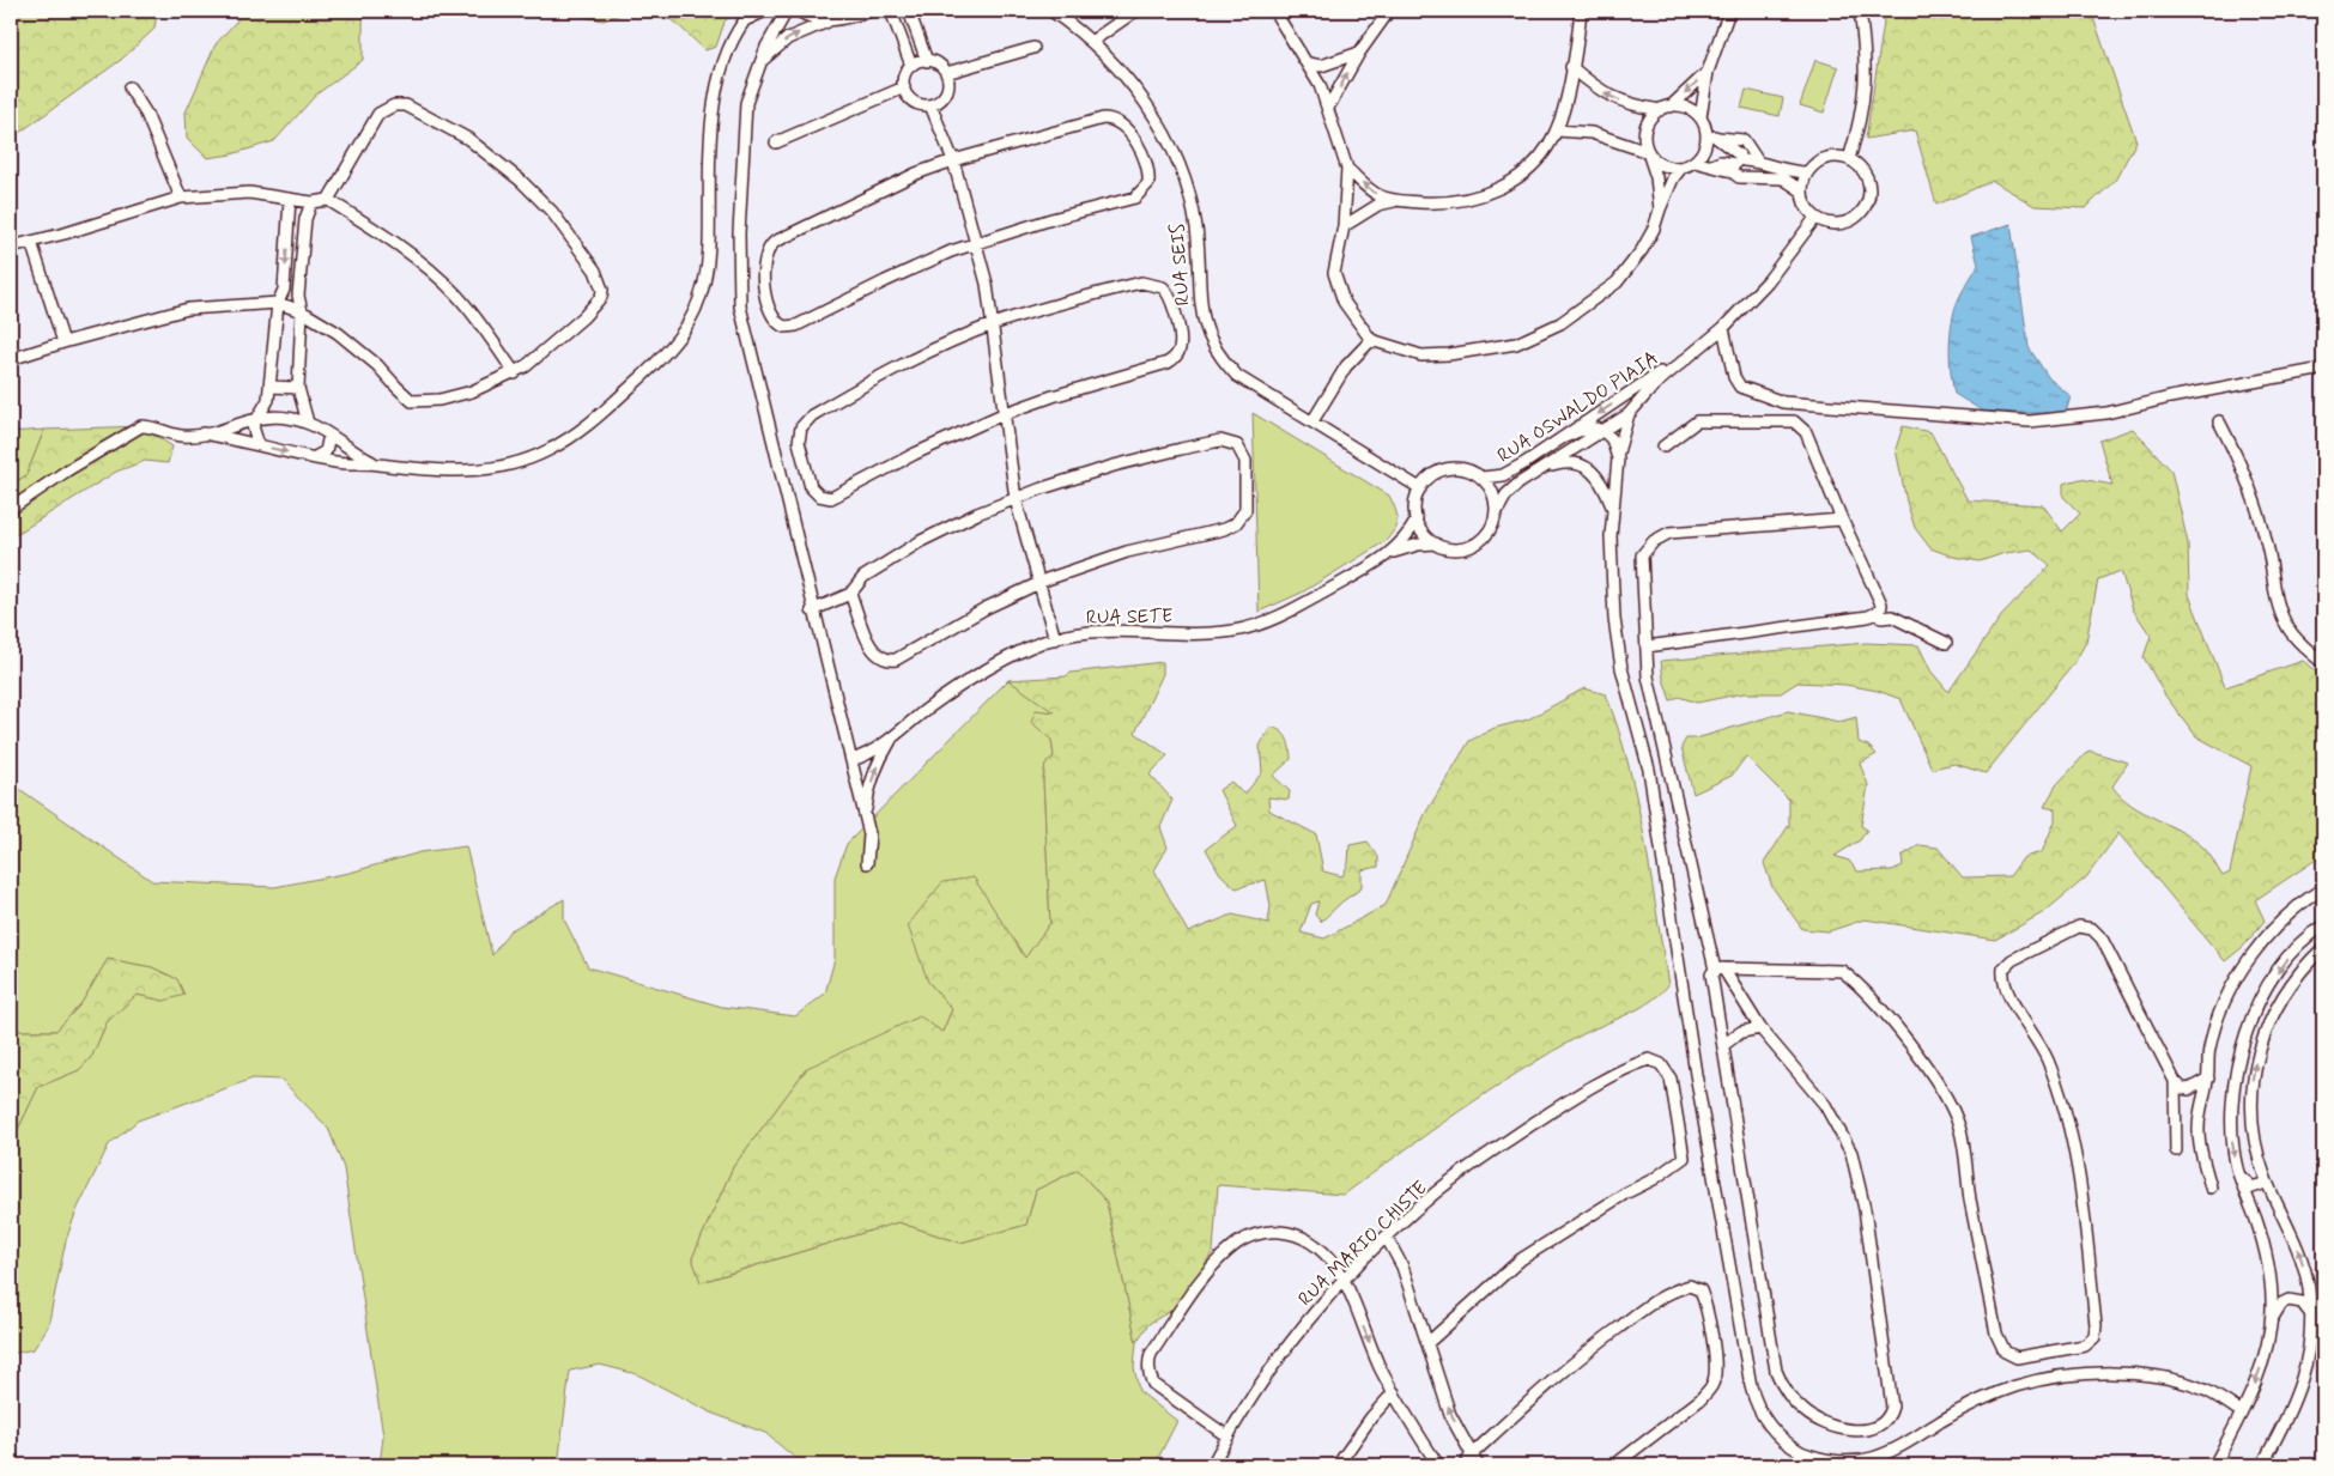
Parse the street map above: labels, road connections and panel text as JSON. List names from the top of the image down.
{
  "streets": {
    "street": [
      "RUA SEIS",
      "RUA OSWALDO PIAIA",
      "RUA SETE",
      "RUA MARIO CHISTE"
    ]
  },
  "crossings": [
    ["RUA SEIS", "RUA OSWALDO PIAIA"],
    ["RUA SEIS", "RUA SETE"],
    ["RUA OSWALDO PIAIA", "RUA SETE"]
  ]
}
